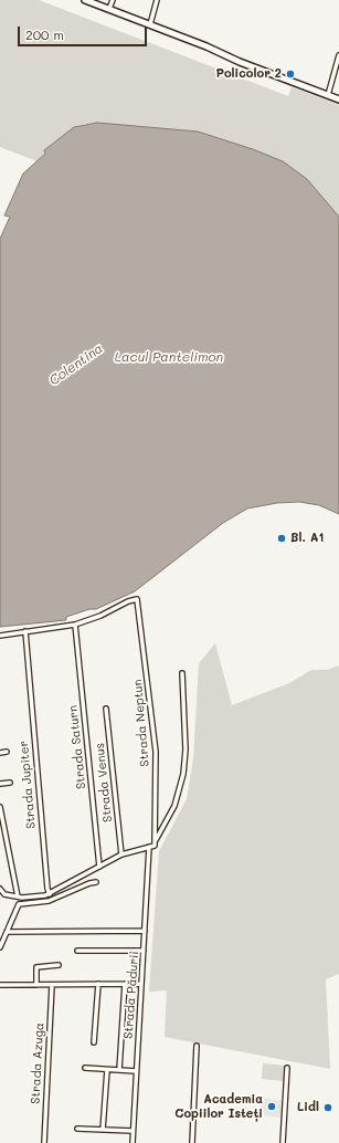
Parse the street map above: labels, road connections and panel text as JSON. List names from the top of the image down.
{
  "streets": {
    "street": [
      "Strada Neptun",
      "Strada Saturn",
      "Strada Venus",
      "Strada Jupiter",
      "Strada Pădurii",
      "Strada Azuga"
    ]
  },
  "crossings": [
    ["Strada Neptun", "Strada Saturn"]
  ],
  "water": ["Lacul Pantelimon", "Colentina"],
  "places": [
    "Policolor 2",
    "Bl. A1",
    "Academia Copiilor Isteți",
    "Lidl"
  ],
  "scale_bar": "200 m"
}
